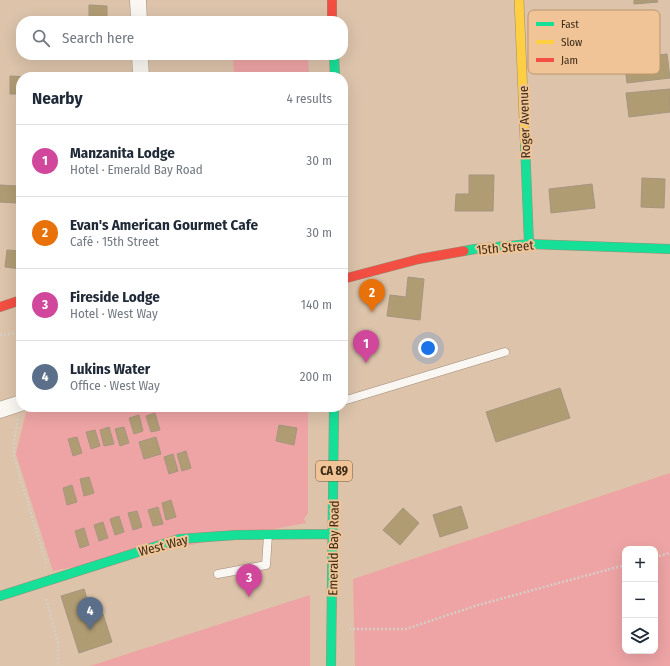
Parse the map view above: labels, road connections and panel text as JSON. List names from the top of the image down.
{
  "streets": {
    "street": [
      "Roger Avenue",
      "15th Street",
      "CA 89",
      "West Way",
      "Emerald Bay Road"
    ]
  },
  "crossings": [
    ["Roger Avenue", "15th Street"],
    ["West Way", "Emerald Bay Road"]
  ],
  "legend": ["Fast", "Slow", "Jam"],
  "page": {
    "search": "Search here",
    "heading": ["Nearby", "4 results"],
    "list": [
      {
        "mark": "1",
        "name": "Manzanita Lodge",
        "note": "Hotel · Emerald Bay Road",
        "value": "30 m"
      },
      {
        "mark": "2",
        "name": "Evan's American Gourmet Cafe",
        "note": "Café · 15th Street",
        "value": "30 m"
      },
      {
        "mark": "3",
        "name": "Fireside Lodge",
        "note": "Hotel · West Way",
        "value": "140 m"
      },
      {
        "mark": "4",
        "name": "Lukins Water",
        "note": "Office · West Way",
        "value": "200 m"
      }
    ],
    "pins": [
      "2",
      "1",
      "3",
      "4"
    ],
    "map_buttons": ["+", "−"]
  }
}
